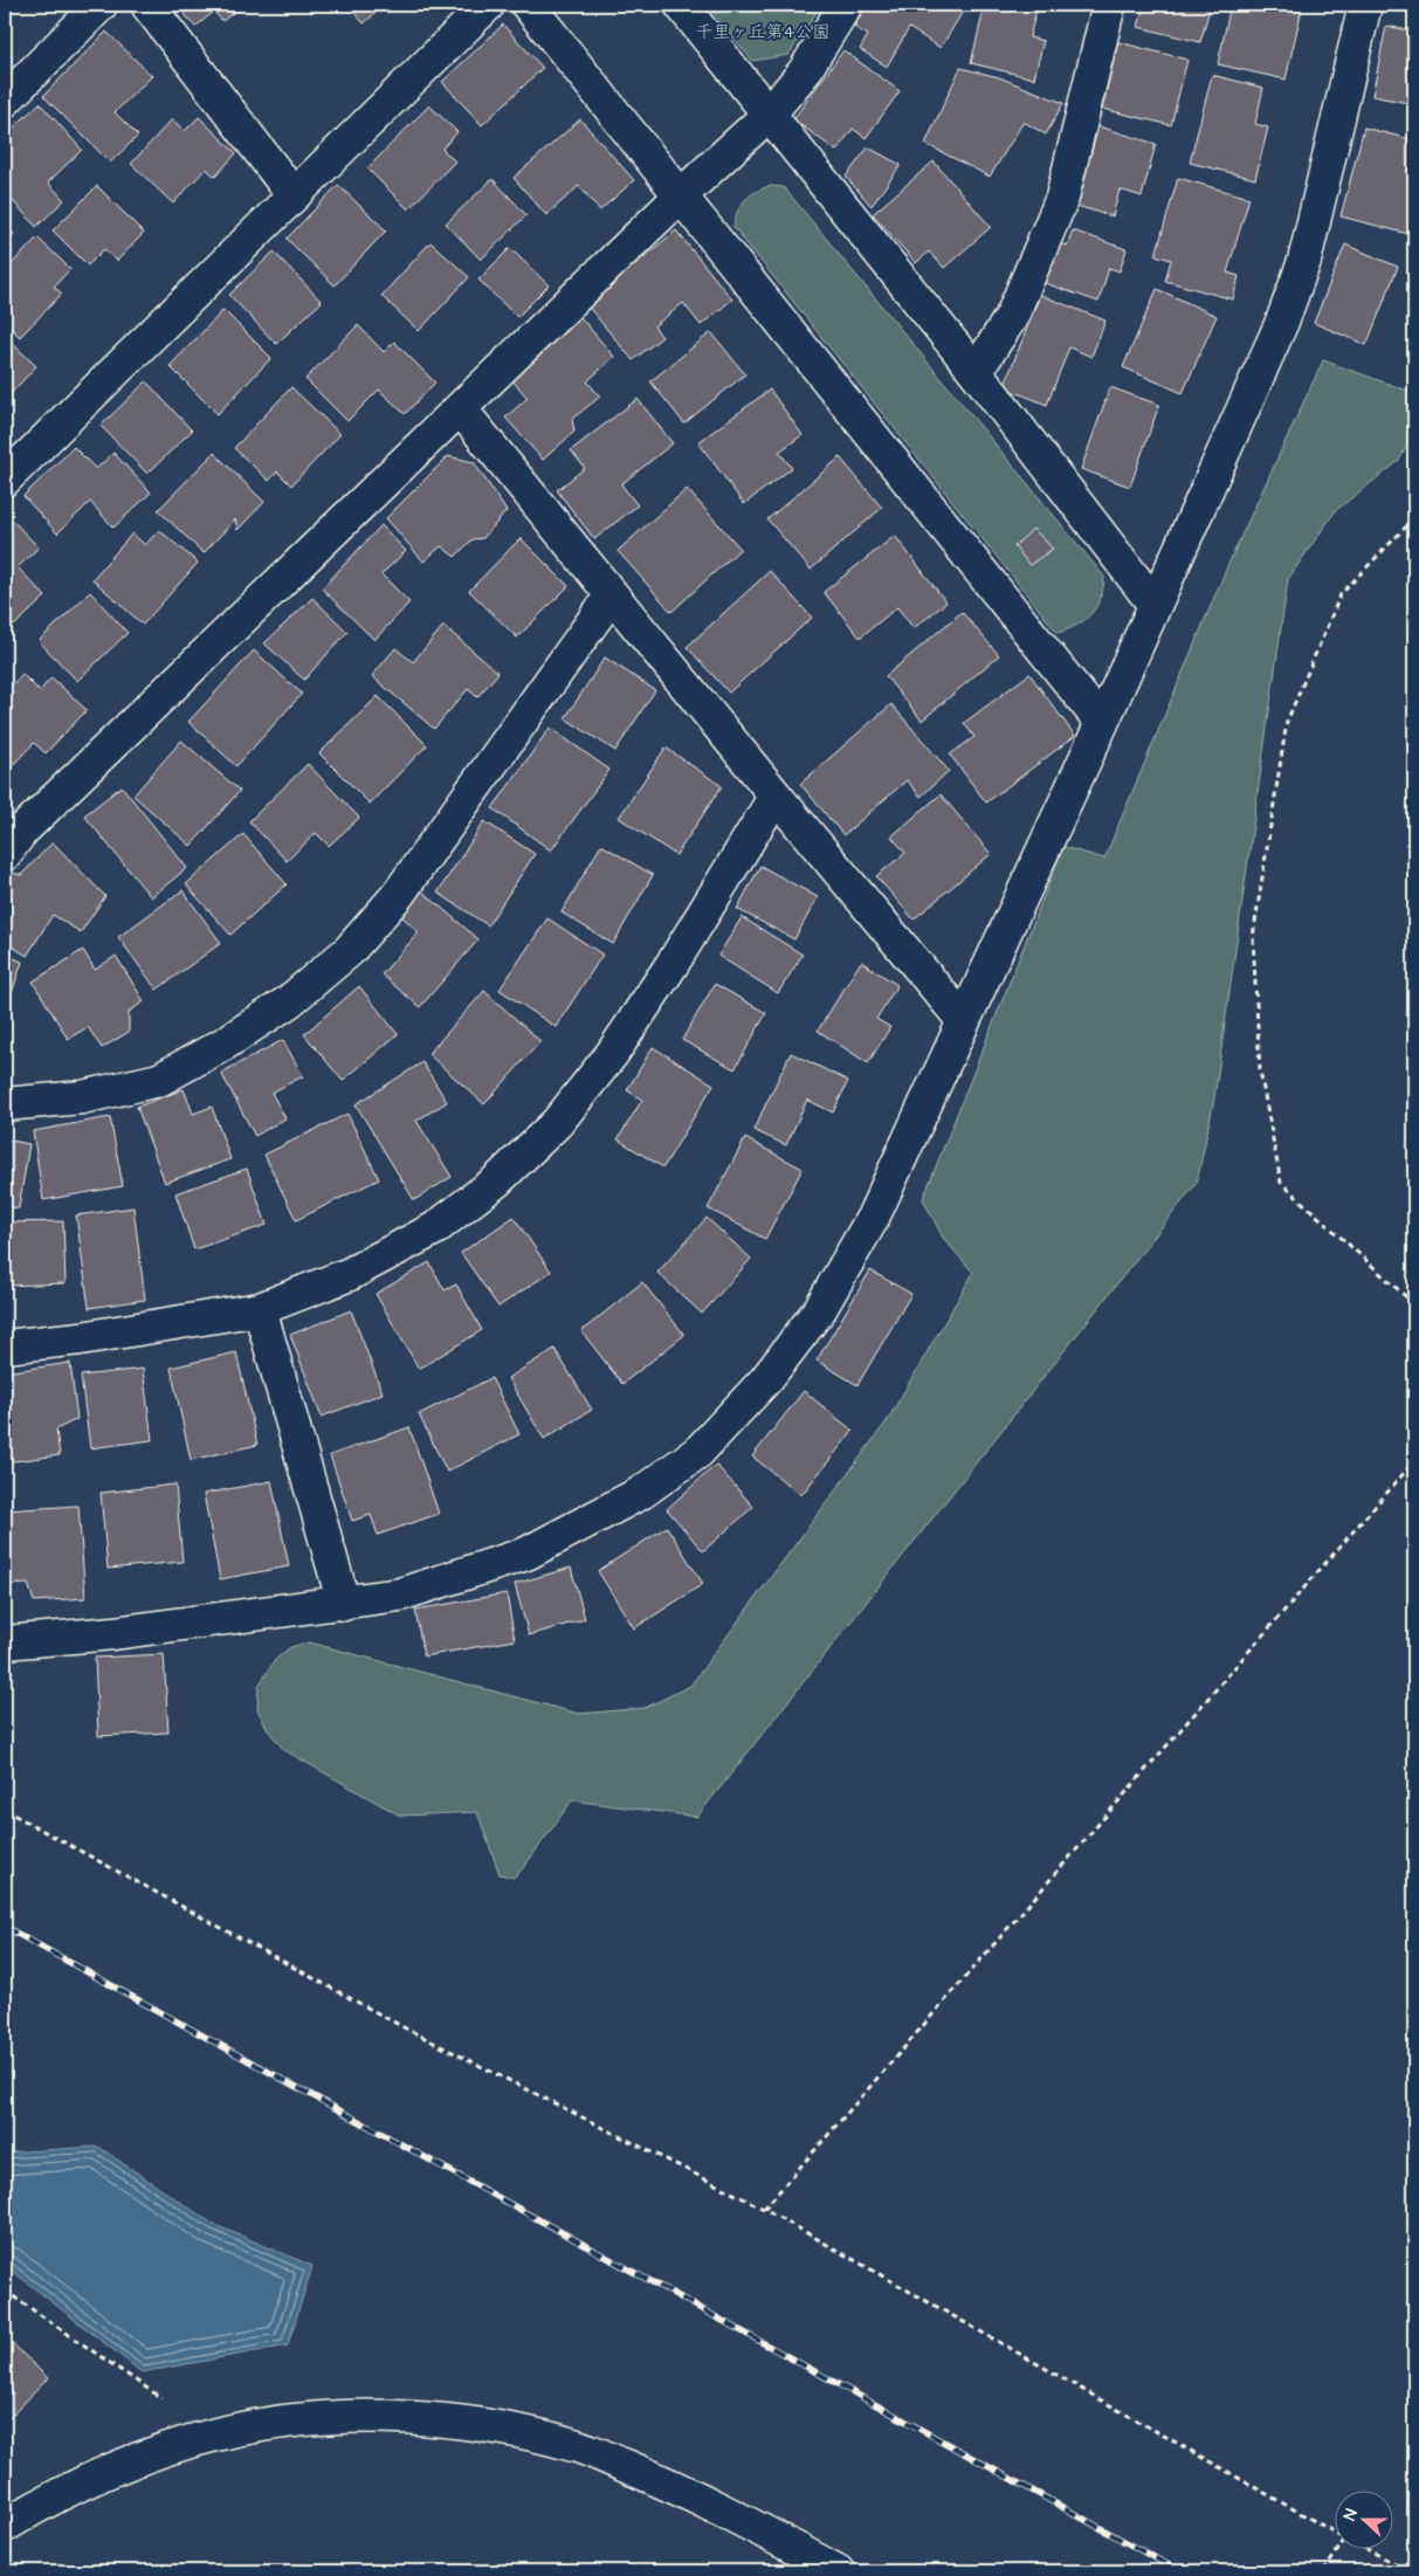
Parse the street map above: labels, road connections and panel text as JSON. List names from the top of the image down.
{
  "parks": ["千里ヶ丘第4公園"],
  "north": "left"
}
